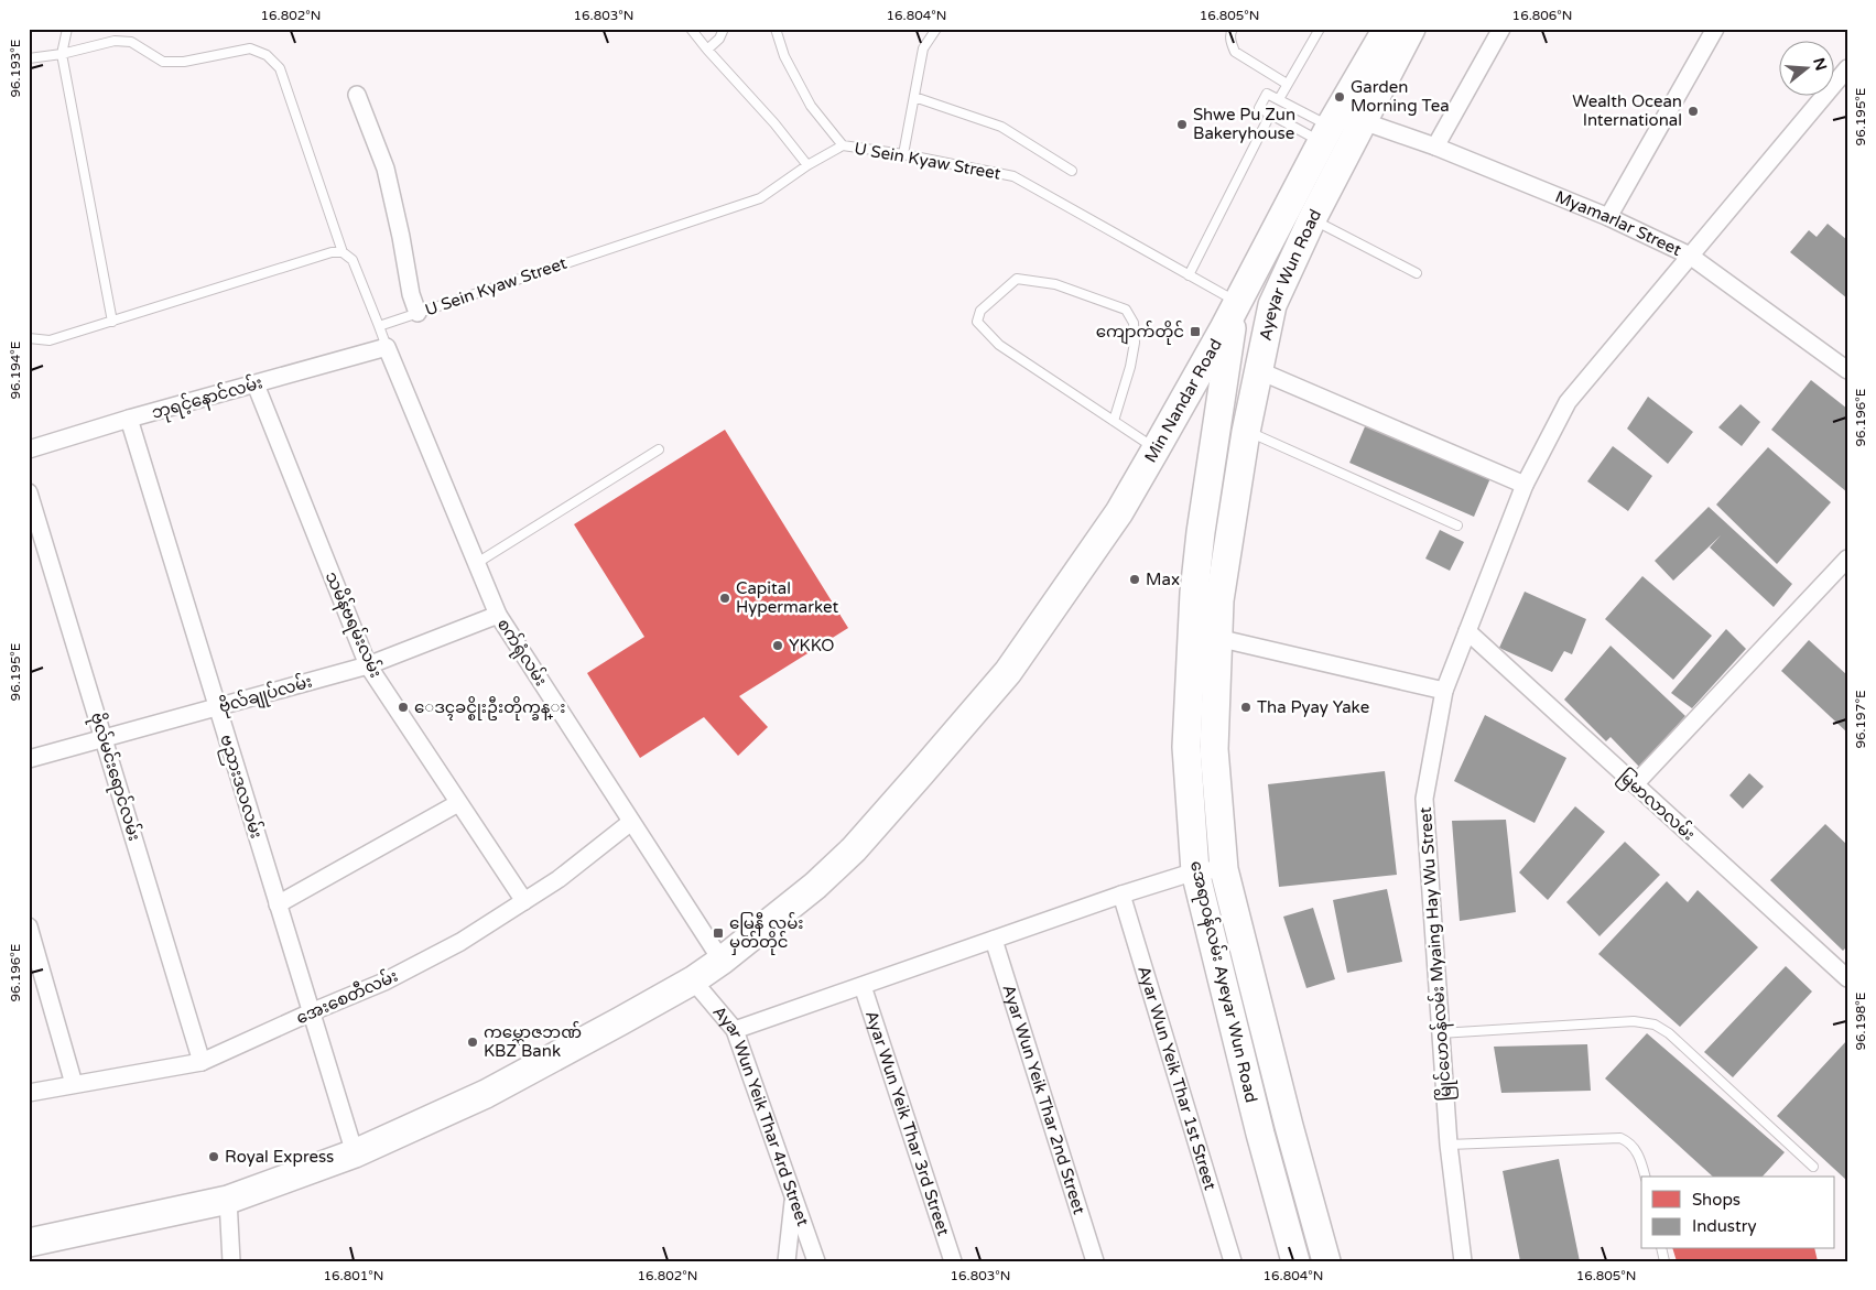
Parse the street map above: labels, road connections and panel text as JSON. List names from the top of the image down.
{
  "streets": {
    "main road": ["Ayeyar Wun Road", "Min Nandar Road", "အေရာဝန်လမ်း Ayeyar Wun Road"],
    "street": [
      "Myamarlar Street",
      "ဘုရင့်နောင်လမ်း",
      "သမိန်ဗရမ်းလမ်း",
      "စက်ရုံလမ်း",
      "ဗိုလ်ချုပ်လမ်း",
      "ဗိုလ်မင်းရောင်လမ်း",
      "ဗညားဒလလမ်း",
      "မြမာလာလမ်း",
      "မြိုင်ဟေဝန်လမ်း Myaing Hay Wu Street",
      "အေးစေတီလမ်း",
      "Ayar Wun Yeik Thar 1st Street",
      "Ayar Wun Yeik Thar 2nd Street",
      "Ayar Wun Yeik Thar 4rd Street",
      "Ayar Wun Yeik Thar 3rd Street"
    ],
    "lane": ["U Sein Kyaw Street"]
  },
  "crossings": [
    ["U Sein Kyaw Street", "Ayeyar Wun Road"],
    ["U Sein Kyaw Street", "Min Nandar Road"],
    ["Myamarlar Street", "Ayeyar Wun Road"],
    ["Myamarlar Street", "မြိုင်ဟေဝန်လမ်း Myaing Hay Wu Street"],
    ["Ayeyar Wun Road", "Min Nandar Road"],
    ["Ayeyar Wun Road", "အေရာဝန်လမ်း Ayeyar Wun Road"],
    ["ဘုရင့်နောင်လမ်း", "သမိန်ဗရမ်းလမ်း"],
    ["ဘုရင့်နောင်လမ်း", "စက်ရုံလမ်း"],
    ["ဘုရင့်နောင်လမ်း", "ဗညားဒလလမ်း"],
    ["Min Nandar Road", "စက်ရုံလမ်း"],
    ["Min Nandar Road", "ဗညားဒလလမ်း"],
    ["Min Nandar Road", "Ayar Wun Yeik Thar 4rd Street"],
    ["သမိန်ဗရမ်းလမ်း", "ဗိုလ်ချုပ်လမ်း"],
    ["သမိန်ဗရမ်းလမ်း", "အေးစေတီလမ်း"],
    ["စက်ရုံလမ်း", "ဗိုလ်ချုပ်လမ်း"],
    ["စက်ရုံလမ်း", "အေးစေတီလမ်း"],
    ["ဗိုလ်ချုပ်လမ်း", "ဗိုလ်မင်းရောင်လမ်း"],
    ["ဗိုလ်ချုပ်လမ်း", "ဗညားဒလလမ်း"],
    ["ဗိုလ်မင်းရောင်လမ်း", "အေးစေတီလမ်း"],
    ["ဗညားဒလလမ်း", "အေးစေတီလမ်း"],
    ["မြမာလာလမ်း", "မြိုင်ဟေဝန်လမ်း Myaing Hay Wu Street"]
  ],
  "places": {
    "other": [
      "Garden Morning Tea",
      "Wealth Ocean International",
      "Shwe Pu Zun Bakeryhouse",
      "Max",
      "Capital Hypermarket",
      "YKKO",
      "ေဒၚခင္စိုးဦးတိုက္ခန္း",
      "Tha Pyay Yake",
      "ကမ္ဘောဇဘဏ် KBZ Bank",
      "Royal Express"
    ],
    "transit": ["ကျောက်တိုင်", "မြေနီ လမ်း မှတ်တိုင်"]
  },
  "legend": ["Shops", "Industry"],
  "north": "right",
  "coordinates": [
    "16.802°N",
    "16.803°N",
    "16.804°N",
    "16.805°N",
    "16.806°N",
    "96.193°E",
    "96.195°E",
    "96.194°E",
    "96.196°E",
    "96.197°E",
    "96.198°E",
    "16.801°N"
  ]
}
